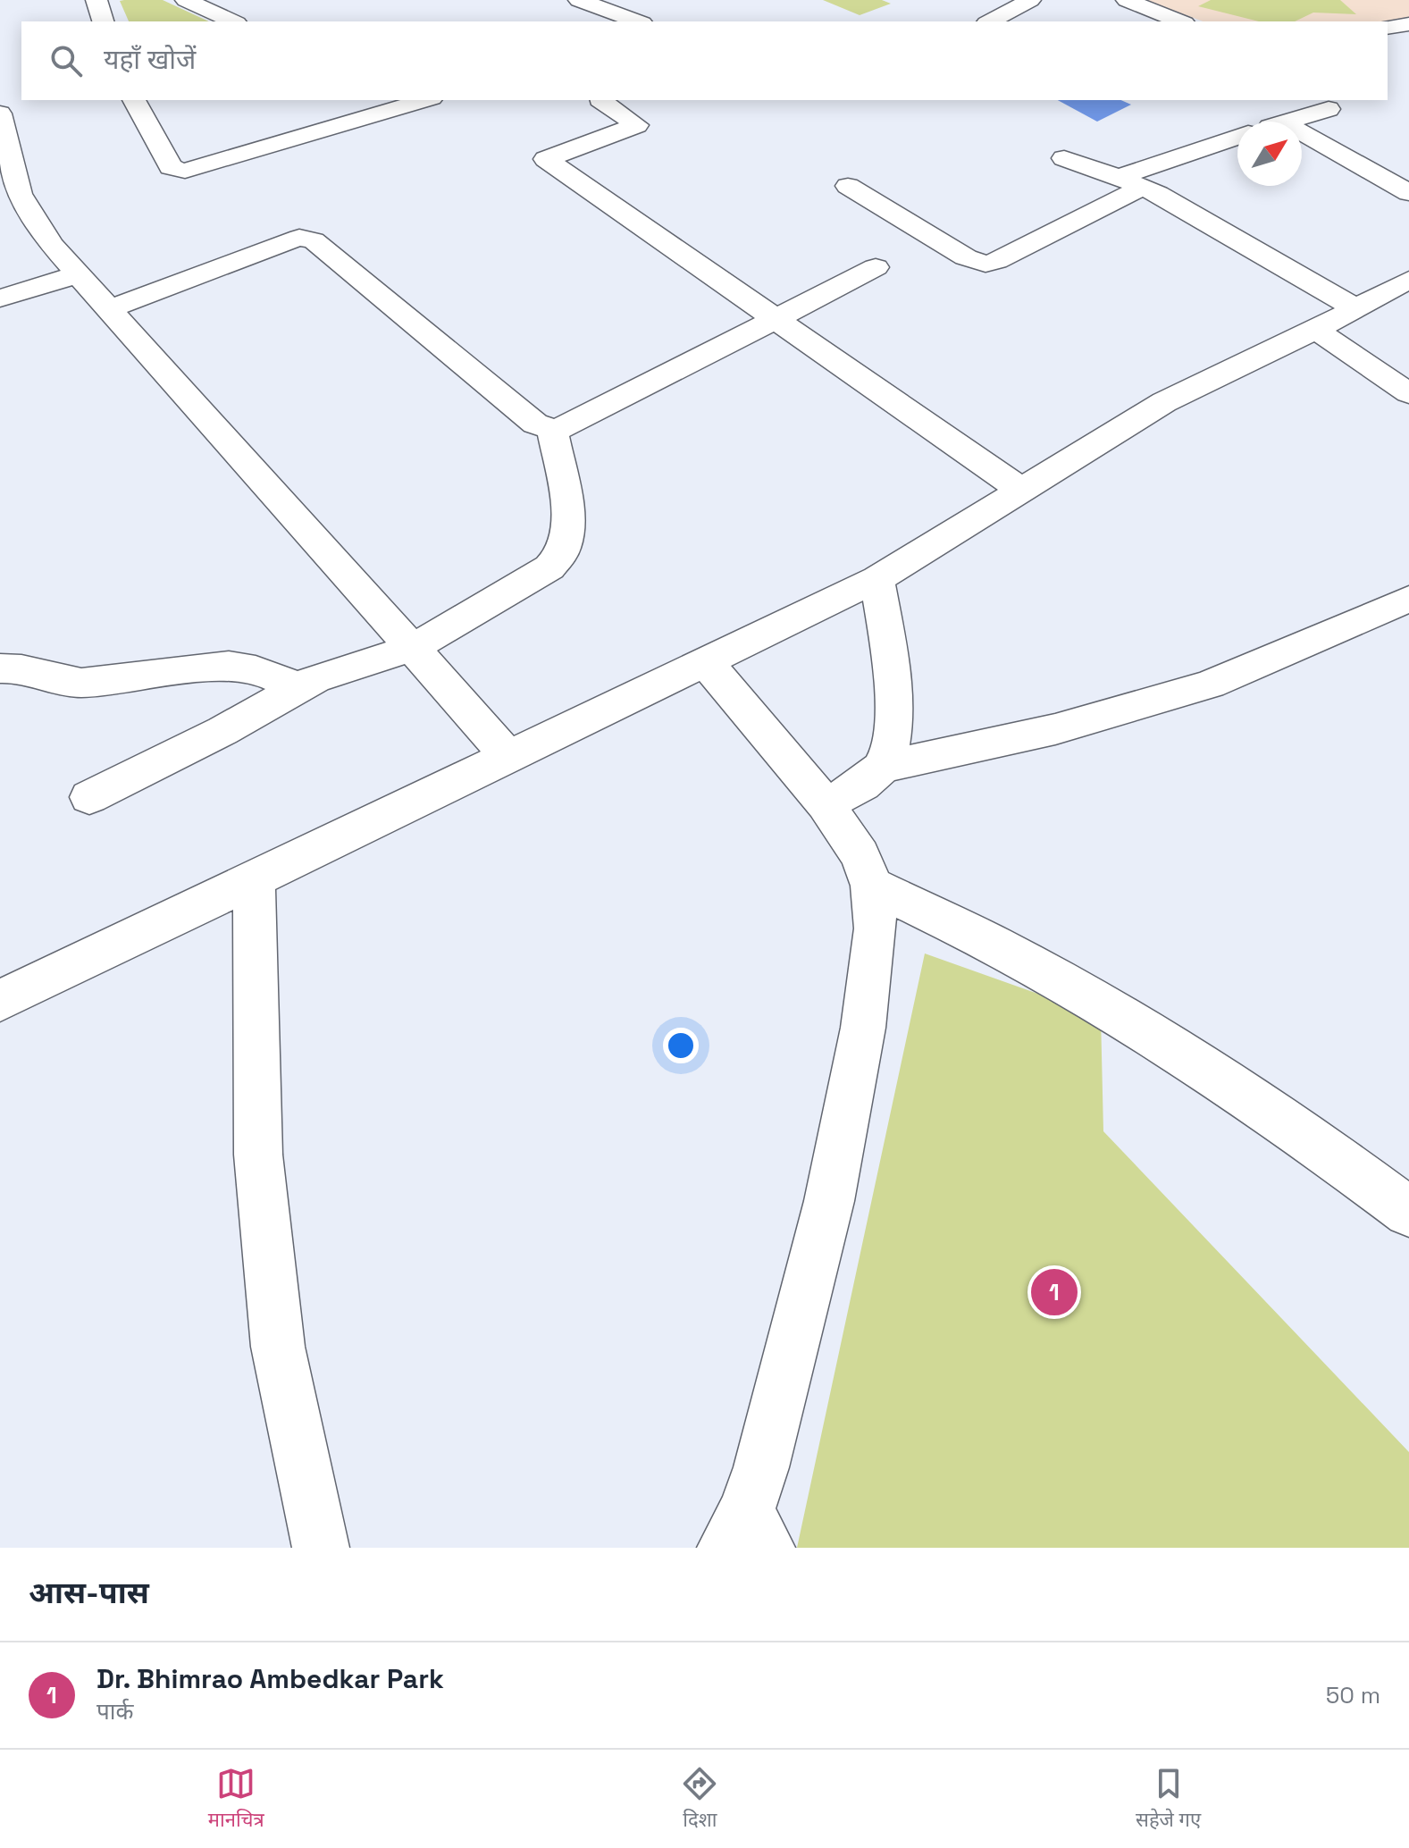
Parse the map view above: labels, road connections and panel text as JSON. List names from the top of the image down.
{
  "north": "top right",
  "page": {
    "search": "यहाँ खोजें",
    "pins": "1",
    "heading": "आस-पास",
    "list": [
      {
        "mark": "1",
        "name": "Dr. Bhimrao Ambedkar Park",
        "note": "पार्क",
        "value": "50 m"
      }
    ],
    "nav": ["मानचित्र", "दिशा", "सहेजे गए"]
  }
}
